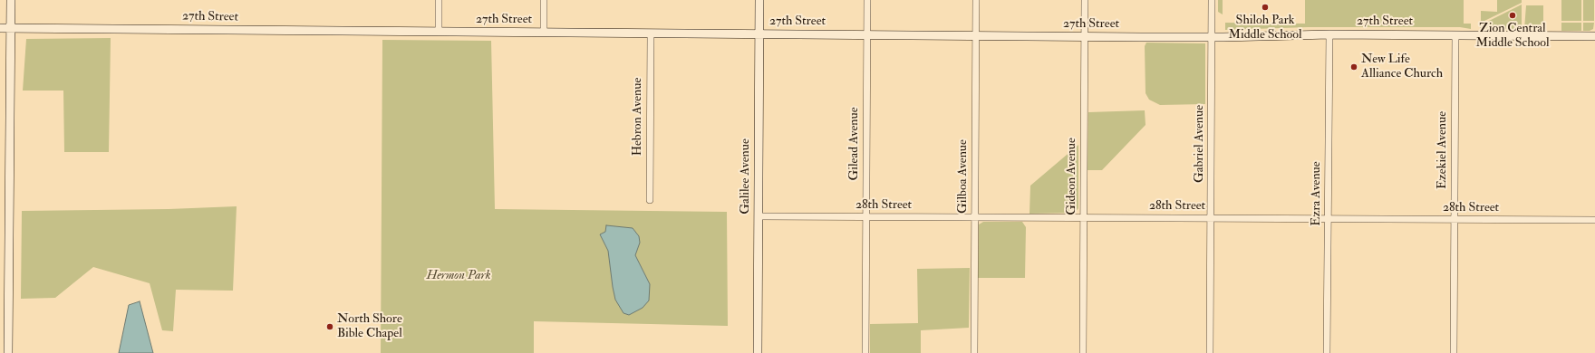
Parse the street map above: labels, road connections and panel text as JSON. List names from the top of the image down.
{
  "streets": {
    "street": [
      "27th Street",
      "Hebron Avenue",
      "Gilead Avenue",
      "Gabriel Avenue",
      "Ezekiel Avenue",
      "Galilee Avenue",
      "Gilboa Avenue",
      "Gideon Avenue",
      "Ezra Avenue",
      "28th Street"
    ]
  },
  "crossings": [
    ["27th Street", "Hebron Avenue"],
    ["27th Street", "Gilead Avenue"],
    ["27th Street", "Gabriel Avenue"],
    ["27th Street", "Ezekiel Avenue"],
    ["27th Street", "Galilee Avenue"],
    ["27th Street", "Gilboa Avenue"],
    ["27th Street", "Gideon Avenue"],
    ["27th Street", "Ezra Avenue"],
    ["Gilead Avenue", "28th Street"],
    ["Gabriel Avenue", "28th Street"],
    ["Ezekiel Avenue", "28th Street"],
    ["Galilee Avenue", "28th Street"],
    ["Gilboa Avenue", "28th Street"],
    ["Gideon Avenue", "28th Street"],
    ["Ezra Avenue", "28th Street"]
  ],
  "parks": ["Hermon Park"],
  "places": [
    "Shiloh Park Middle School",
    "Zion Central Middle School",
    "New Life Alliance Church",
    "North Shore Bible Chapel"
  ]
}
